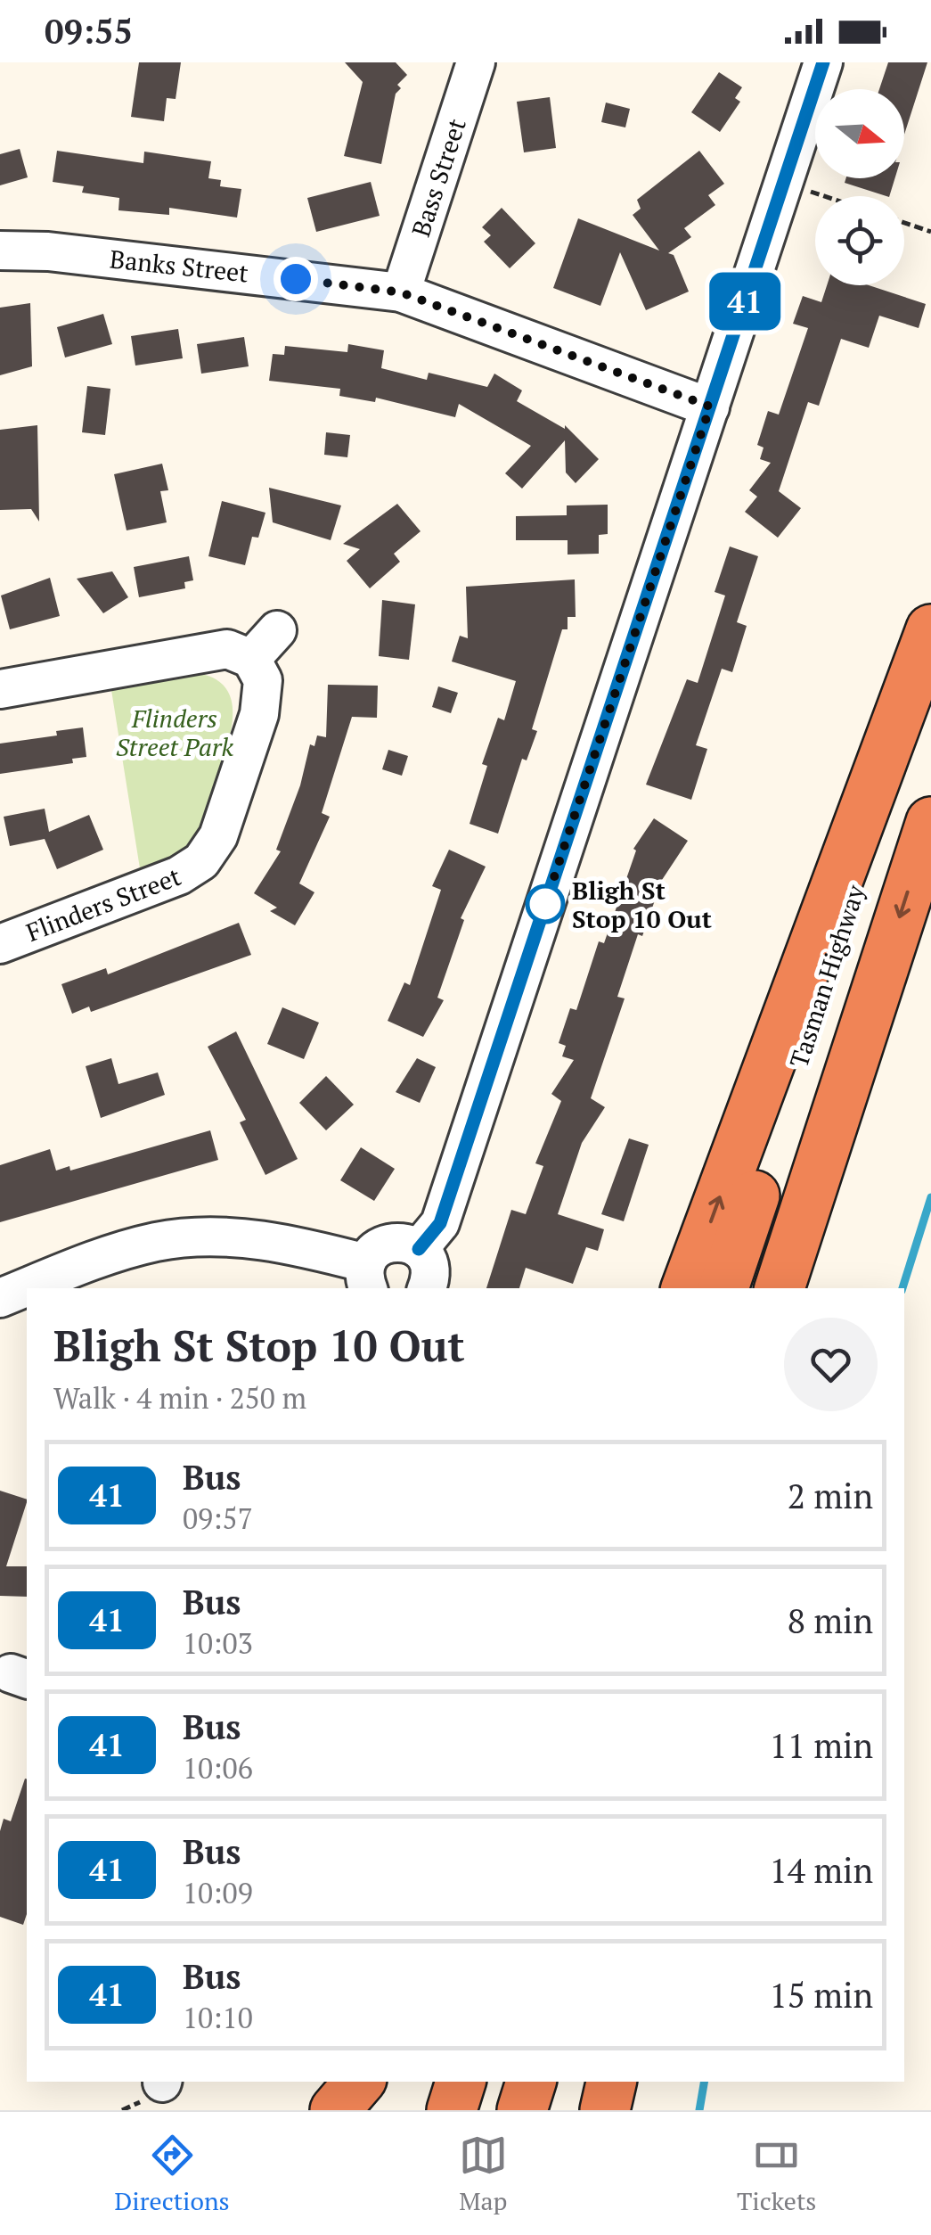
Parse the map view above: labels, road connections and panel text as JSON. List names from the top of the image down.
{
  "streets": {
    "highway": ["Tasman Highway"],
    "street": ["Bass Street", "Banks Street", "Flinders Street"]
  },
  "crossings": [
    ["Bass Street", "Banks Street"]
  ],
  "parks": ["Flinders Street Park"],
  "places": ["Bligh St Stop 10 Out"],
  "lines": ["bus line 41"],
  "north": "right",
  "page": {
    "status": "09:55",
    "on_map": "41",
    "heading": ["Bligh St Stop 10 Out", "Walk · 4 min · 250 m"],
    "list": [
      {
        "mark": "41",
        "name": "Bus",
        "note": "09:57",
        "value": "2 min"
      },
      {
        "mark": "41",
        "name": "Bus",
        "note": "10:03",
        "value": "8 min"
      },
      {
        "mark": "41",
        "name": "Bus",
        "note": "10:06",
        "value": "11 min"
      },
      {
        "mark": "41",
        "name": "Bus",
        "note": "10:09",
        "value": "14 min"
      },
      {
        "mark": "41",
        "name": "Bus",
        "note": "10:10",
        "value": "15 min"
      }
    ],
    "tabs": ["Directions", "Map", "Tickets"]
  }
}
